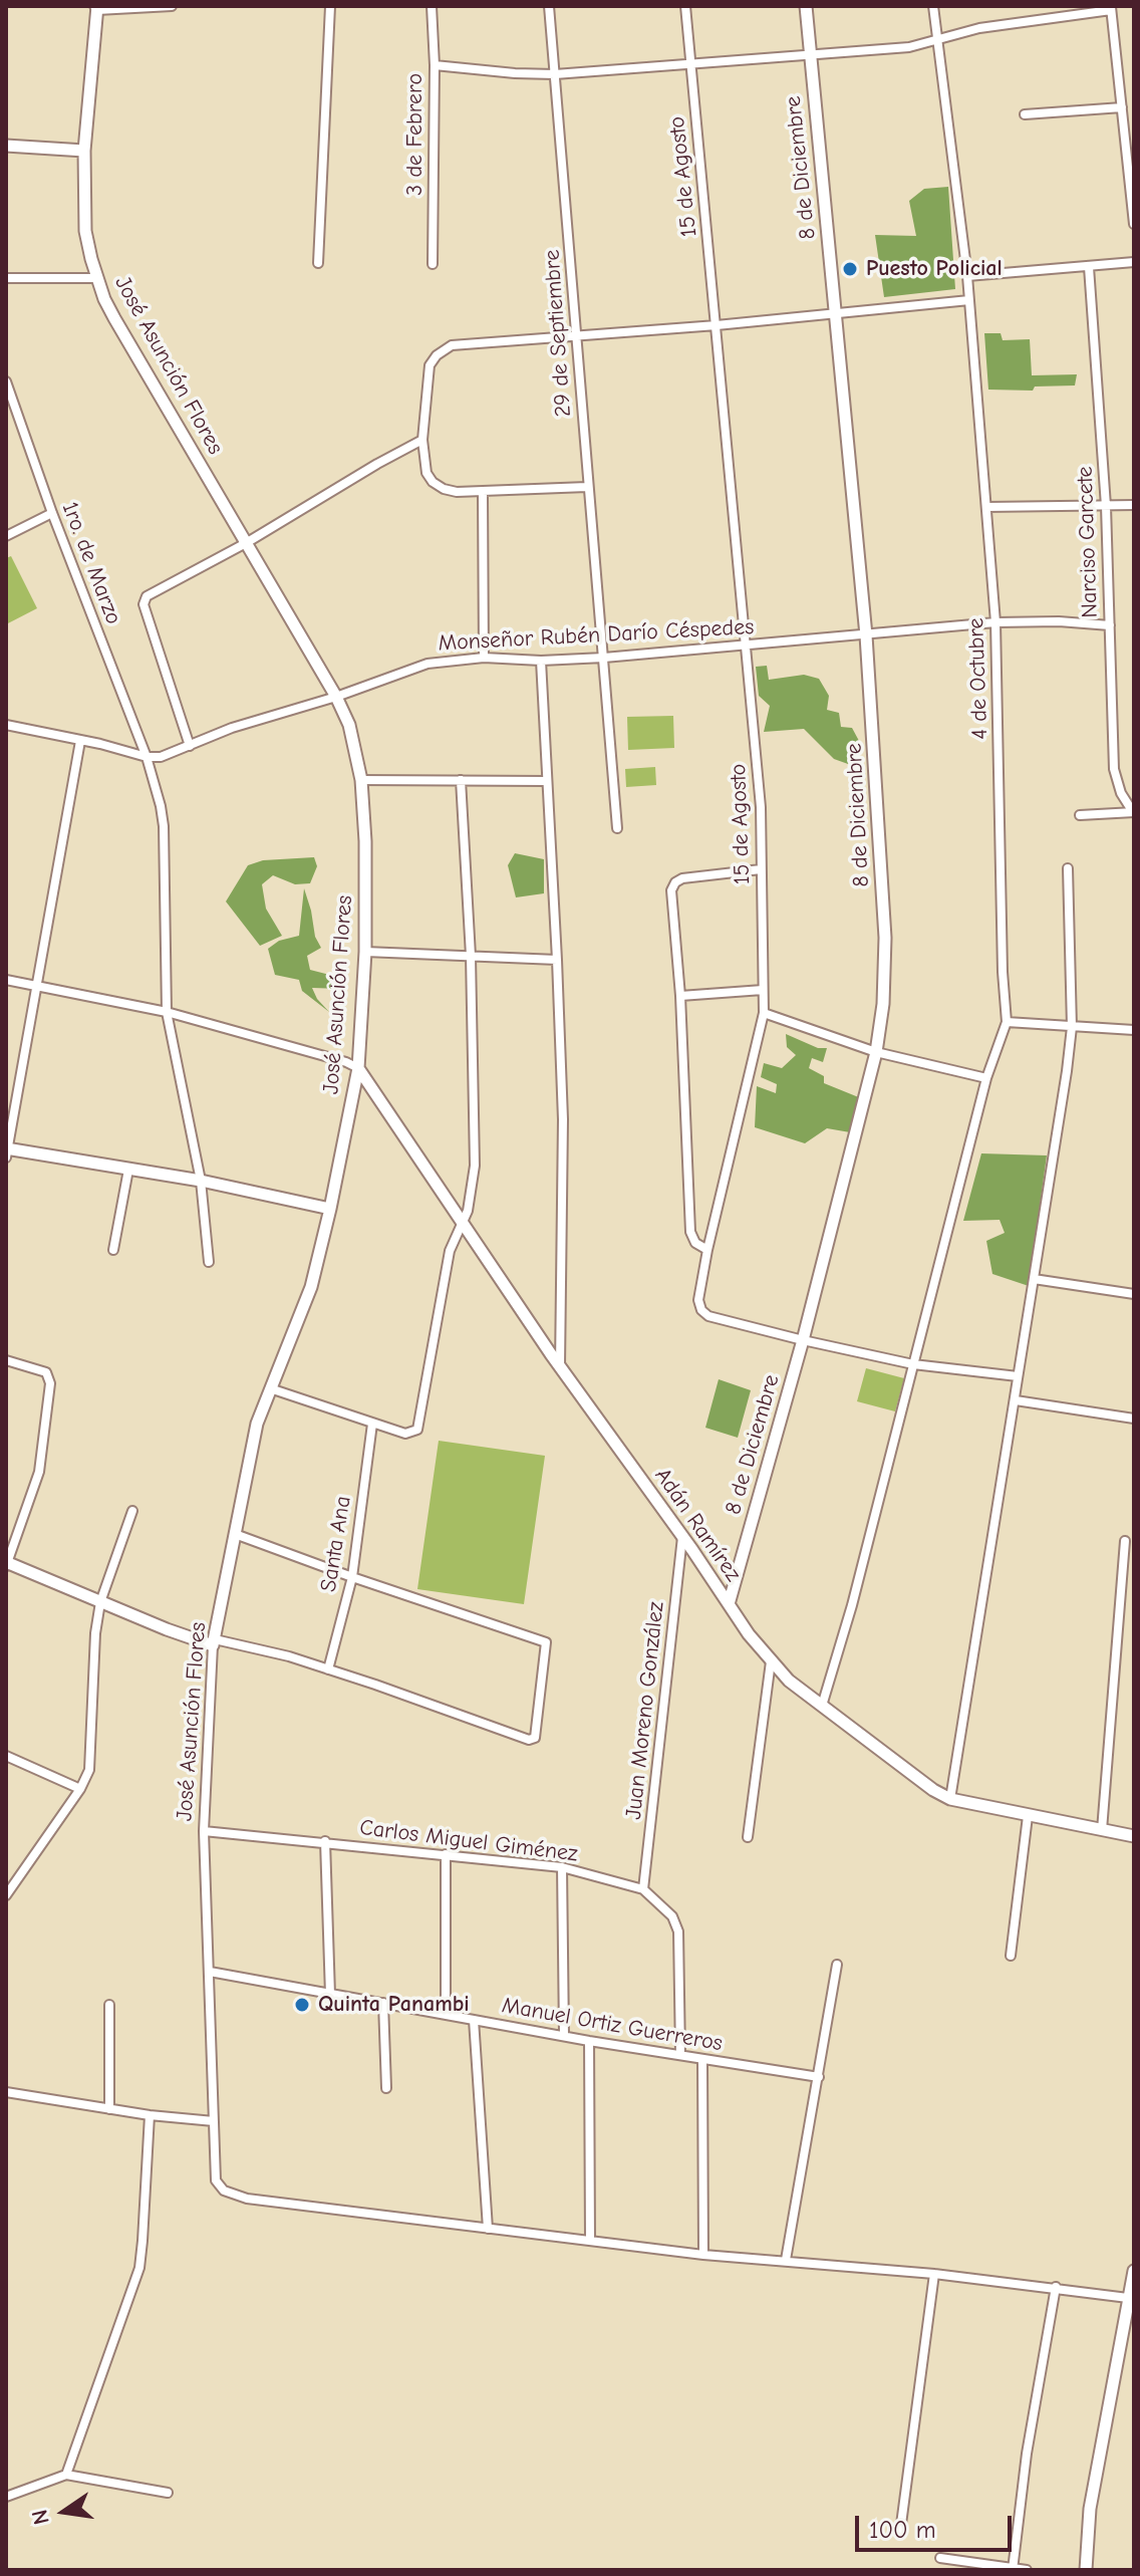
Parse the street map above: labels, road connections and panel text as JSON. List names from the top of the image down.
{
  "streets": {
    "street": [
      "3 de Febrero",
      "8 de Diciembre",
      "15 de Agosto",
      "29 de Septiembre",
      "José Asunción Flores",
      "Narciso Garcete",
      "1ro. de Marzo",
      "Monseñor Rubén Darío Céspedes",
      "4 de Octubre",
      "Adán Ramírez",
      "Santa Ana",
      "Juan Moreno González",
      "Carlos Miguel Giménez",
      "Manuel Ortiz Guerreros"
    ]
  },
  "crossings": [
    ["8 de Diciembre", "15 de Agosto"],
    ["8 de Diciembre", "Monseñor Rubén Darío Céspedes"],
    ["8 de Diciembre", "Adán Ramírez"],
    ["15 de Agosto", "Monseñor Rubén Darío Céspedes"],
    ["15 de Agosto", "4 de Octubre"],
    ["29 de Septiembre", "Monseñor Rubén Darío Céspedes"],
    ["José Asunción Flores", "Monseñor Rubén Darío Céspedes"],
    ["José Asunción Flores", "Adán Ramírez"],
    ["José Asunción Flores", "Carlos Miguel Giménez"],
    ["José Asunción Flores", "Manuel Ortiz Guerreros"],
    ["Narciso Garcete", "Monseñor Rubén Darío Céspedes"],
    ["1ro. de Marzo", "Monseñor Rubén Darío Céspedes"],
    ["Monseñor Rubén Darío Céspedes", "4 de Octubre"],
    ["4 de Octubre", "Adán Ramírez"],
    ["Adán Ramírez", "Juan Moreno González"],
    ["Juan Moreno González", "Carlos Miguel Giménez"],
    ["Carlos Miguel Giménez", "Manuel Ortiz Guerreros"]
  ],
  "places": ["Puesto Policial", "Quinta Panambi"],
  "scale_bar": "100 m",
  "north": "left"
}
